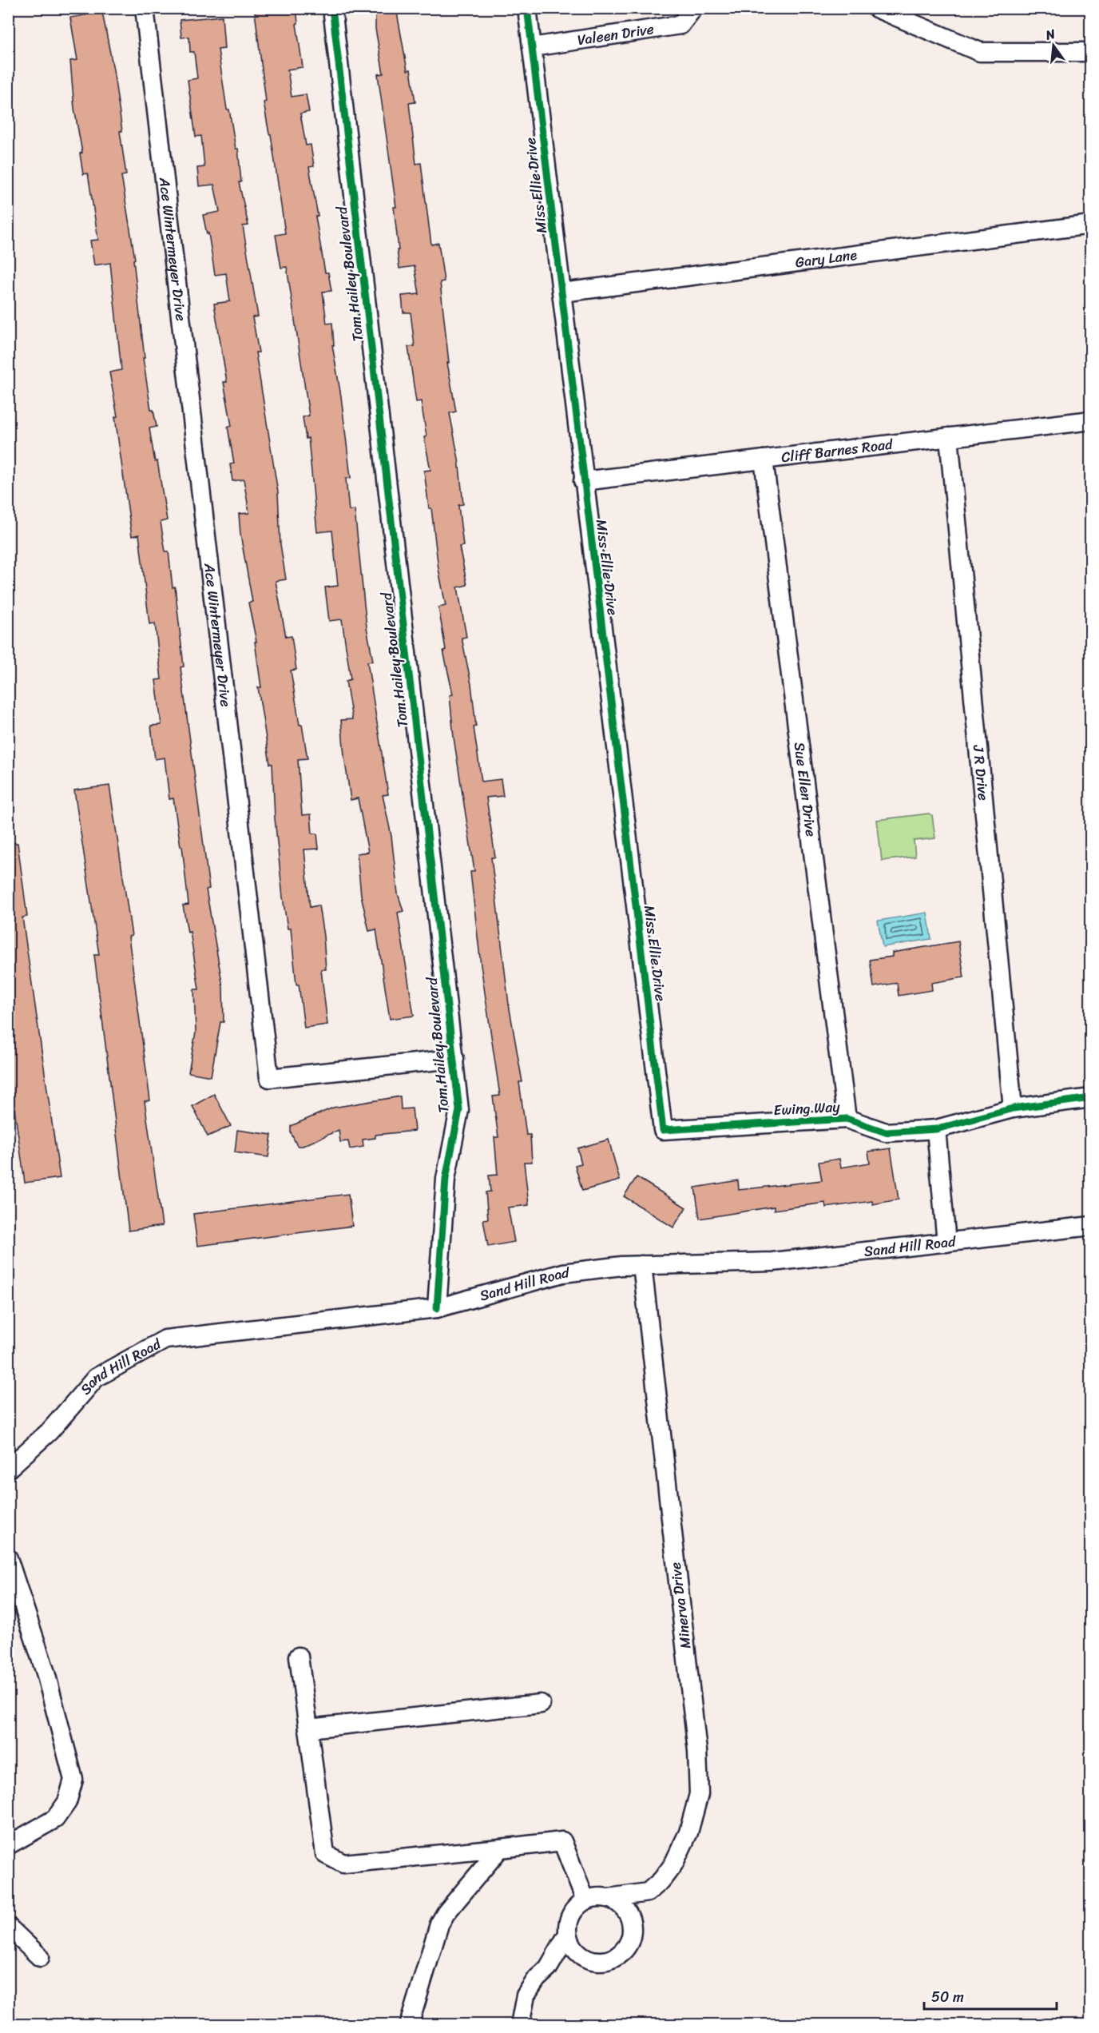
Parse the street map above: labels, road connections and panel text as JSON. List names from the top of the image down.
{
  "streets": {
    "street": [
      "Valeen Drive",
      "Miss Ellie Drive",
      "Ace Wintermeyer Drive",
      "Gary Lane",
      "Tom Hailey Boulevard",
      "Cliff Barnes Road",
      "J R Drive",
      "Sue Ellen Drive",
      "Ewing Way",
      "Sand Hill Road",
      "Minerva Drive"
    ]
  },
  "crossings": [
    ["Valeen Drive", "Miss Ellie Drive"],
    ["Miss Ellie Drive", "Gary Lane"],
    ["Miss Ellie Drive", "Cliff Barnes Road"],
    ["Miss Ellie Drive", "Ewing Way"],
    ["Ace Wintermeyer Drive", "Tom Hailey Boulevard"],
    ["Tom Hailey Boulevard", "Sand Hill Road"],
    ["Cliff Barnes Road", "J R Drive"],
    ["Cliff Barnes Road", "Sue Ellen Drive"],
    ["J R Drive", "Ewing Way"],
    ["Sue Ellen Drive", "Ewing Way"],
    ["Sand Hill Road", "Minerva Drive"]
  ],
  "scale_bar": "50 m",
  "north": "top"
}
